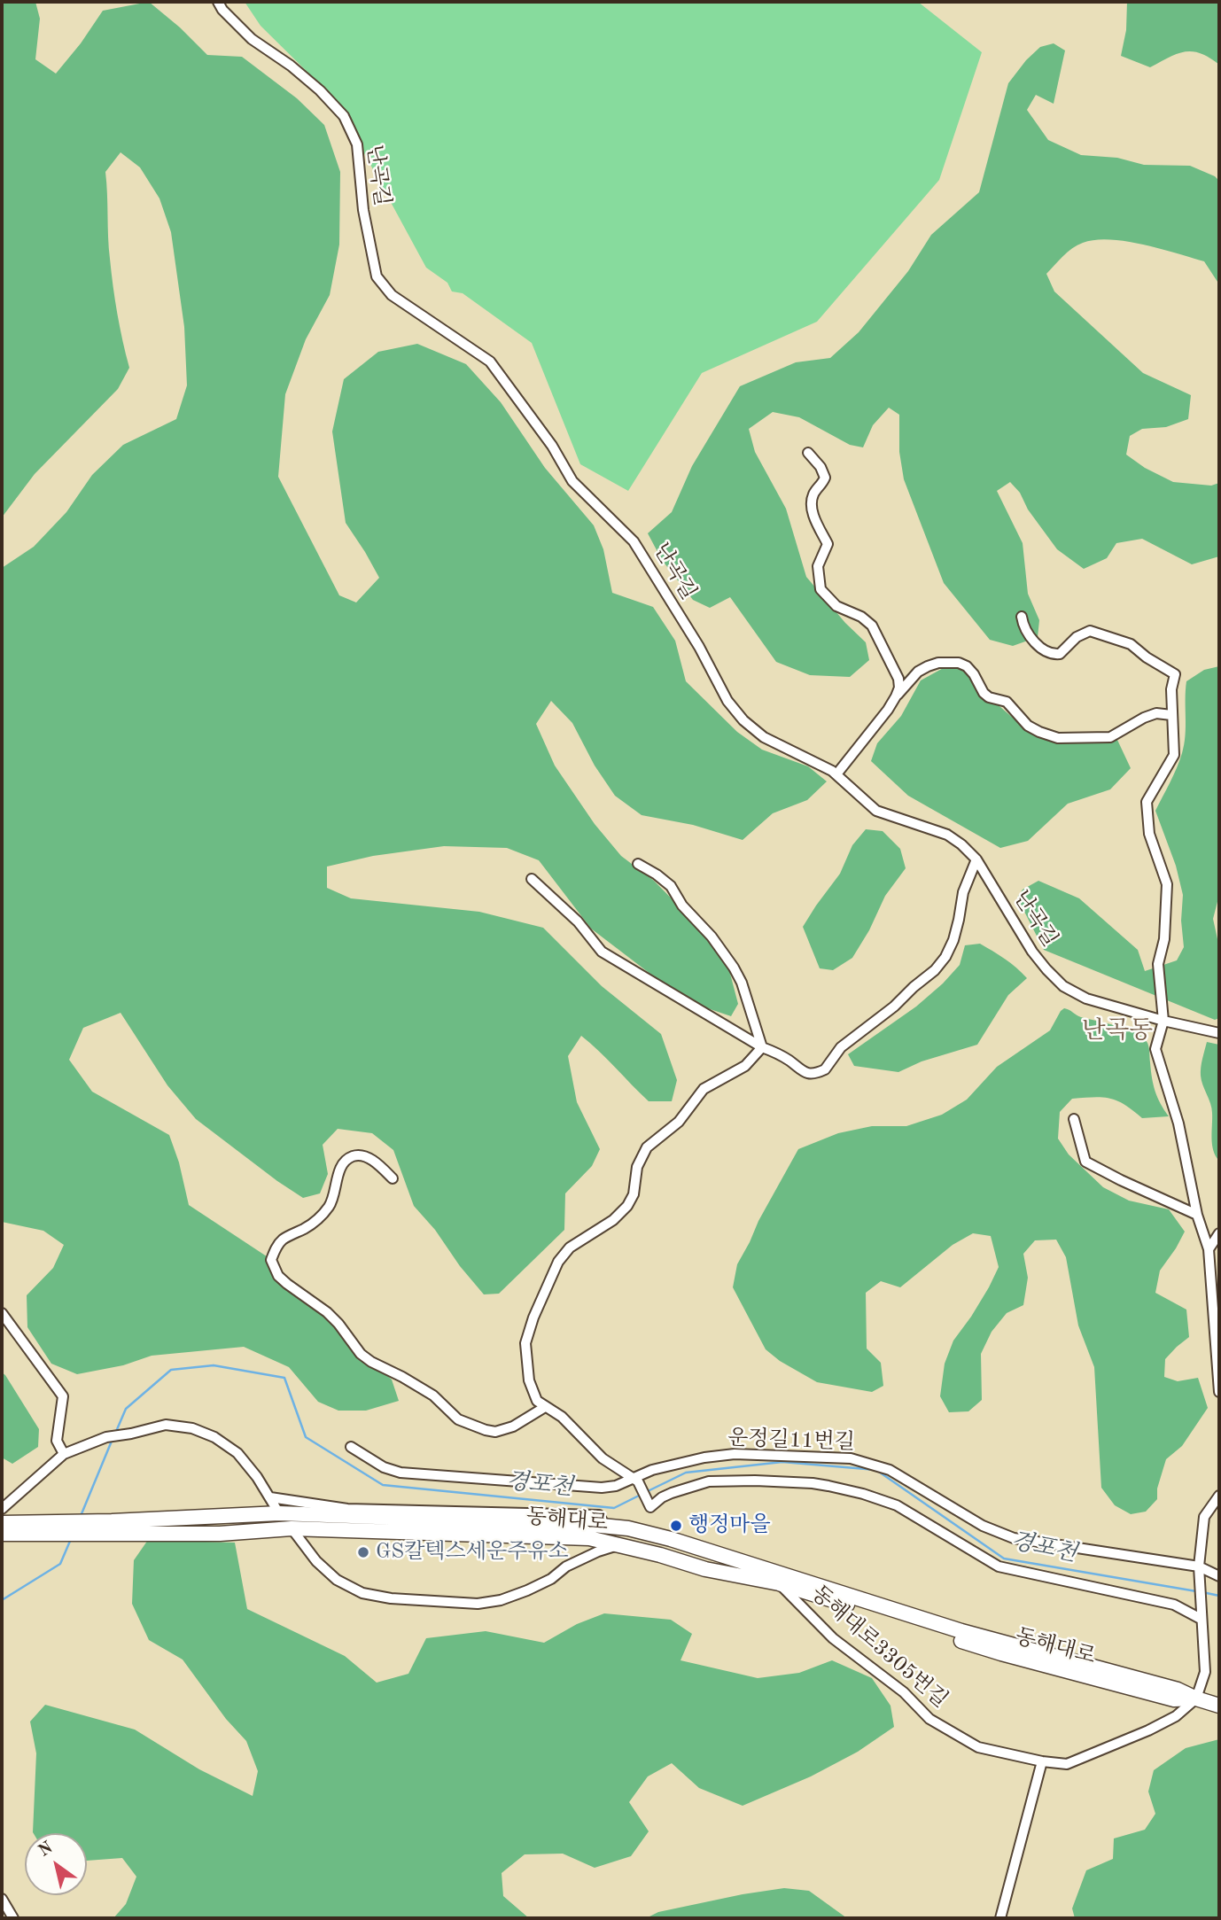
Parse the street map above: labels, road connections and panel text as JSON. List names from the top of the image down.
{
  "streets": {
    "highway": ["동해대로"],
    "street": ["난곡길", "운정길11번길", "동해대로3305번길"]
  },
  "crossings": [
    ["동해대로", "동해대로3305번길"]
  ],
  "districts": ["난곡동"],
  "water": ["경포천"],
  "places": ["행정마을", "GS칼텍스세운주유소"],
  "north": "top left"
}
